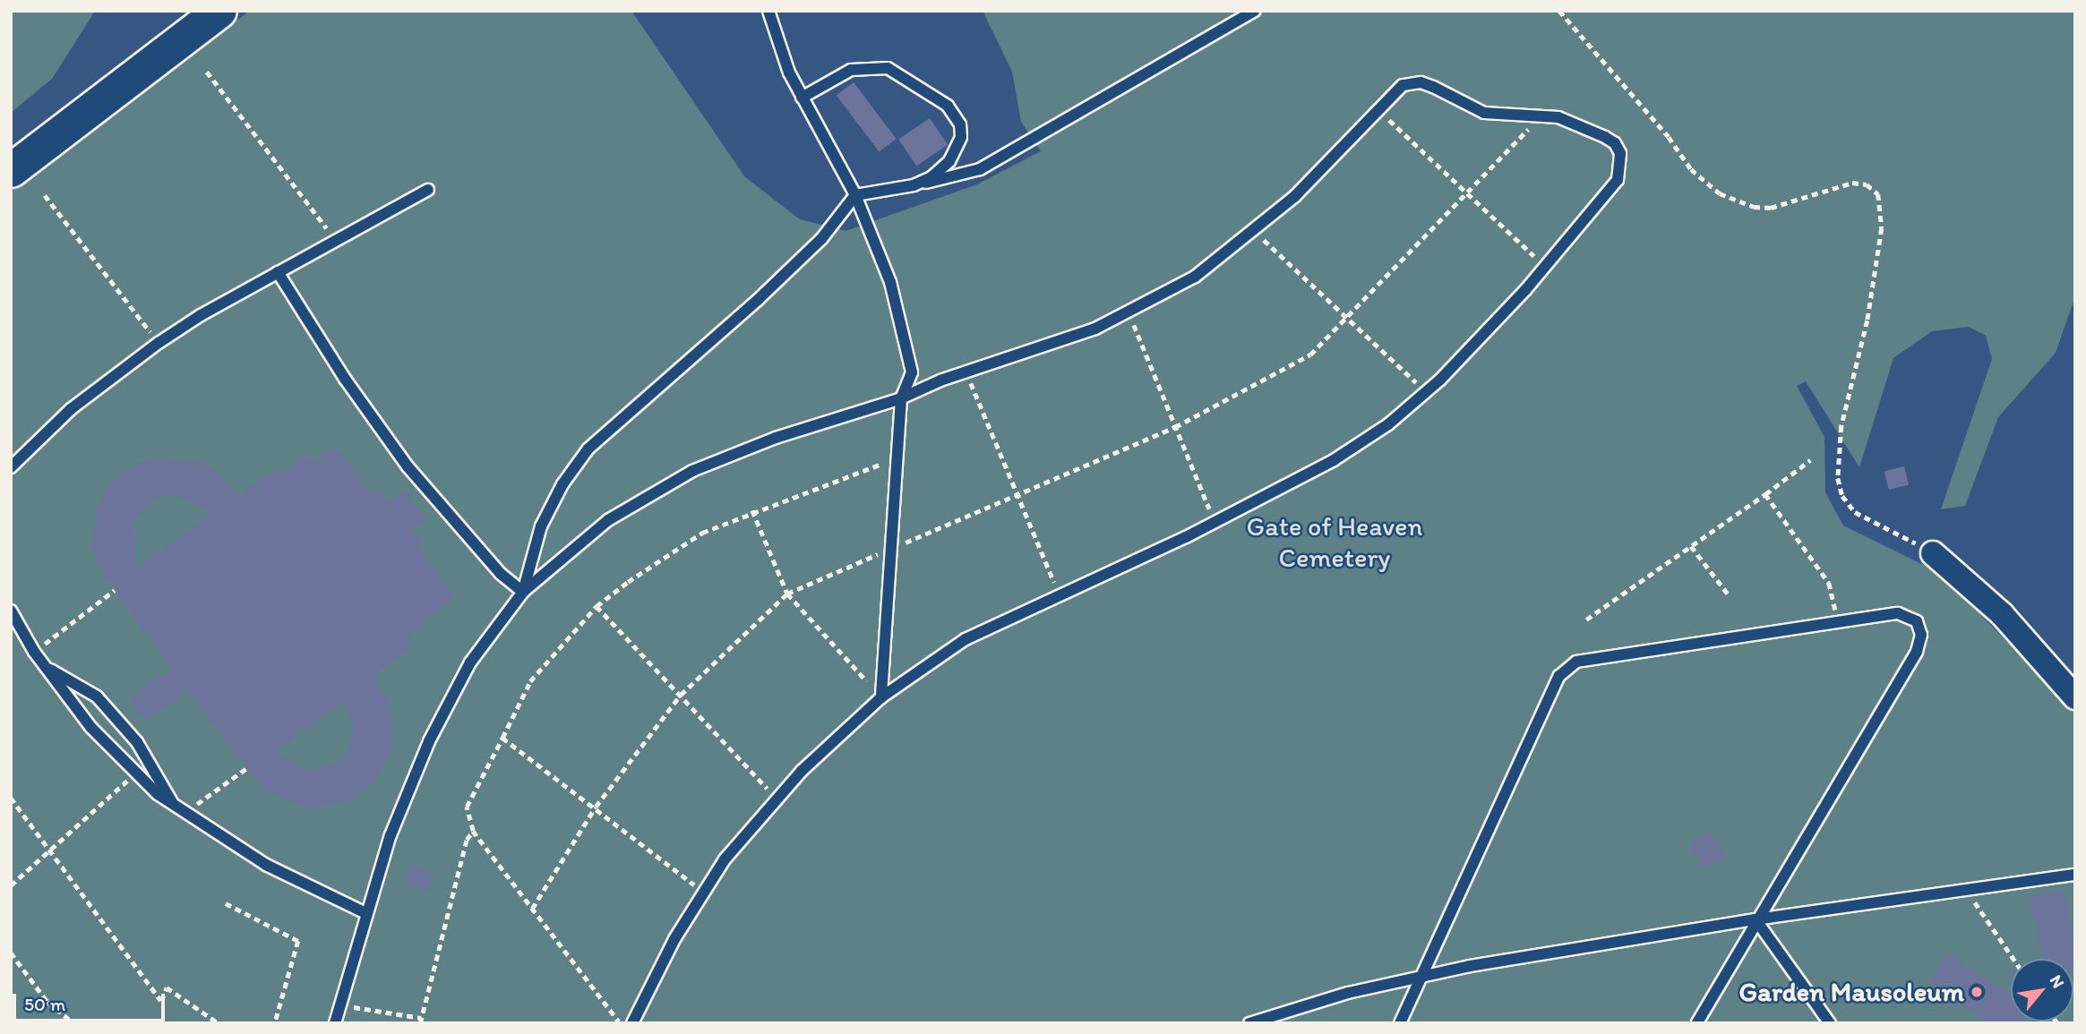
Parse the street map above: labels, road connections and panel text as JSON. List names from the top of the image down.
{
  "parks": ["Gate of Heaven Cemetery"],
  "places": ["Garden Mausoleum"],
  "scale_bar": "50 m",
  "north": "top right"
}
